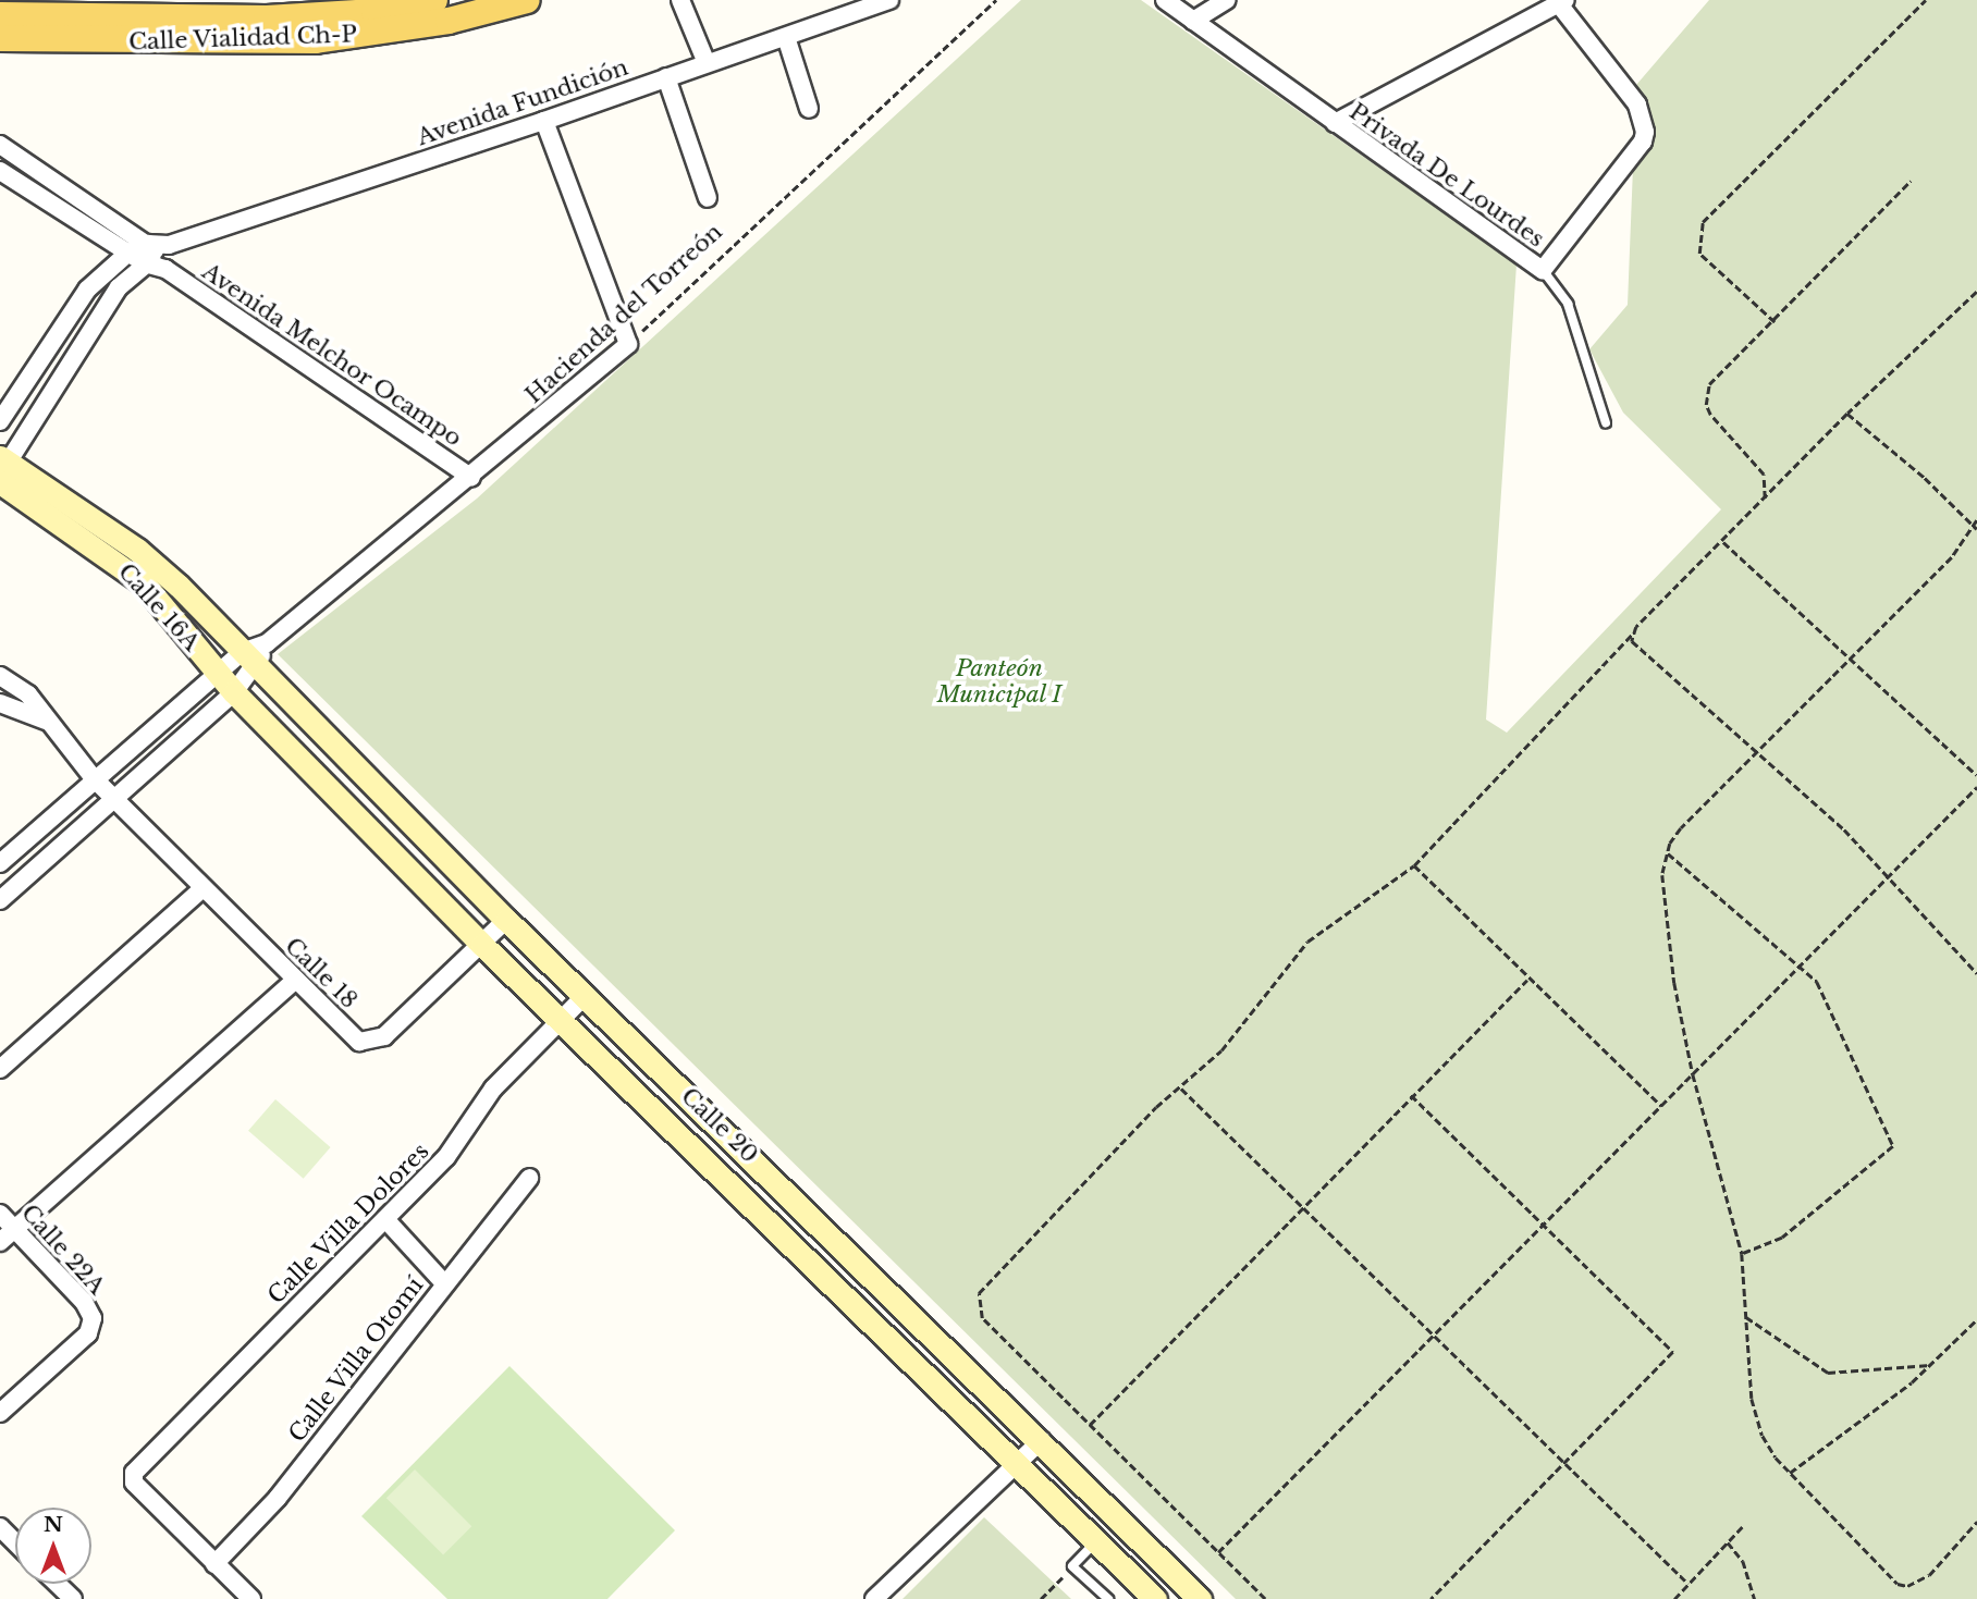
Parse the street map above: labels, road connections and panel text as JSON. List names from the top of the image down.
{
  "streets": {
    "main road": ["Calle Vialidad Ch-P", "Calle 16A", "Calle 20"],
    "street": [
      "Avenida Fundición",
      "Privada De Lourdes",
      "Hacienda del Torreón",
      "Avenida Melchor Ocampo",
      "Calle 18",
      "Calle Villa Dolores",
      "Calle 22A",
      "Calle Villa Otomí"
    ]
  },
  "crossings": [
    ["Avenida Fundición", "Avenida Melchor Ocampo"],
    ["Hacienda del Torreón", "Avenida Melchor Ocampo"],
    ["Hacienda del Torreón", "Calle 16A"],
    ["Hacienda del Torreón", "Calle 20"],
    ["Calle 16A", "Calle 20"],
    ["Calle 18", "Calle 20"],
    ["Calle 20", "Calle Villa Dolores"],
    ["Calle Villa Dolores", "Calle Villa Otomí"]
  ],
  "parks": ["Panteón Municipal I"],
  "north": "top"
}
